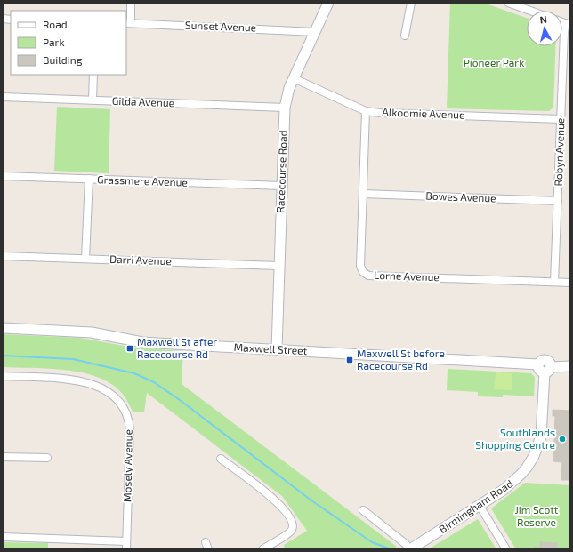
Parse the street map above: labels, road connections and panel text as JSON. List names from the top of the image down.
{
  "streets": {
    "street": [
      "Sunset Avenue",
      "Gilda Avenue",
      "Alkoomie Avenue",
      "Robyn Avenue",
      "Racecourse Road",
      "Grassmere Avenue",
      "Bowes Avenue",
      "Darri Avenue",
      "Lorne Avenue",
      "Maxwell Street",
      "Mosely Avenue",
      "Birmingham Road"
    ]
  },
  "crossings": [
    ["Sunset Avenue", "Racecourse Road"],
    ["Gilda Avenue", "Racecourse Road"],
    ["Alkoomie Avenue", "Robyn Avenue"],
    ["Alkoomie Avenue", "Racecourse Road"],
    ["Alkoomie Avenue", "Lorne Avenue"],
    ["Robyn Avenue", "Bowes Avenue"],
    ["Robyn Avenue", "Lorne Avenue"],
    ["Racecourse Road", "Grassmere Avenue"],
    ["Racecourse Road", "Darri Avenue"],
    ["Racecourse Road", "Maxwell Street"],
    ["Bowes Avenue", "Lorne Avenue"],
    ["Maxwell Street", "Birmingham Road"]
  ],
  "parks": ["Pioneer Park", "Jim Scott Reserve"],
  "places": {
    "transit": ["Maxwell St after Racecourse Rd", "Maxwell St before Racecourse Rd"],
    "other": ["Southlands Shopping Centre"]
  },
  "legend": ["Road", "Park", "Building"],
  "north": "top"
}
